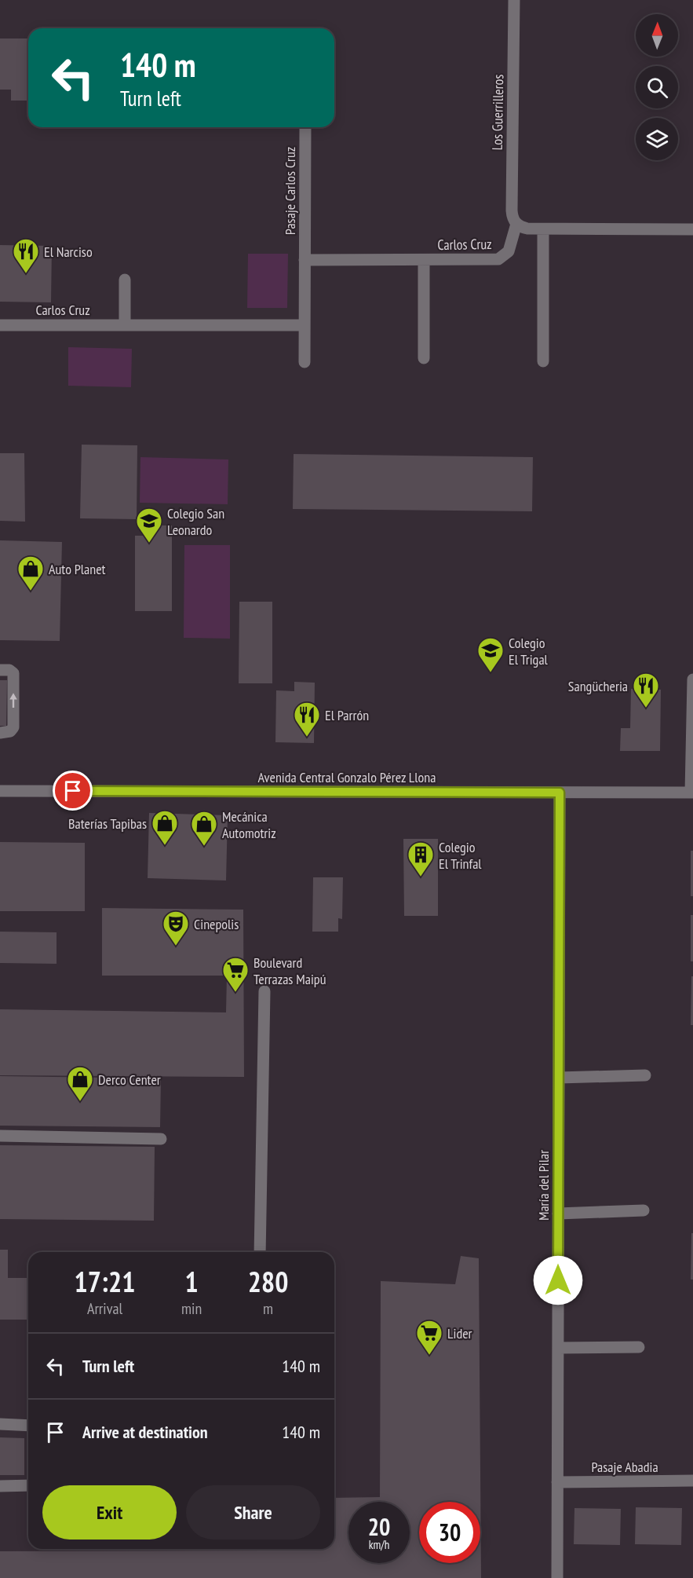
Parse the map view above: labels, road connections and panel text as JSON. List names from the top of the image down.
{
  "streets": {
    "street": [
      "Los Guerrilleros",
      "Pasaje Carlos Cruz",
      "Carlos Cruz",
      "Avenida Central Gonzalo Pérez Llona",
      "María del Pilar",
      "Pasaje Abadia"
    ]
  },
  "crossings": [
    ["Los Guerrilleros", "Carlos Cruz"],
    ["Pasaje Carlos Cruz", "Carlos Cruz"],
    ["Avenida Central Gonzalo Pérez Llona", "María del Pilar"],
    ["María del Pilar", "Pasaje Abadia"]
  ],
  "places": {
    "restaurant": ["El Narciso", "Sangücheria", "El Parrón"],
    "school or university": ["Colegio San Leonardo", "Colegio El Trigal"],
    "shop": [
      "Auto Planet",
      "Baterías Tapibas",
      "Mecánica Automotriz",
      "Derco Center"
    ],
    "building": ["Colegio El Trinfal"],
    "theatre": ["Cinepolis"],
    "supermarket": ["Boulevard Terrazas Maipú", "Lider"]
  },
  "north": "top",
  "page": {
    "turn": ["140 m", "Turn left"],
    "eta": [
      "17:21",
      "Arrival",
      "1",
      "min",
      "280",
      "m"
    ],
    "list": [
      {
        "name": "Turn left",
        "value": "140 m"
      },
      {
        "name": "Arrive at destination",
        "value": "140 m"
      }
    ],
    "buttons": ["Exit", "Share"],
    "speed": "20 km/h",
    "limit": "30"
  }
}
